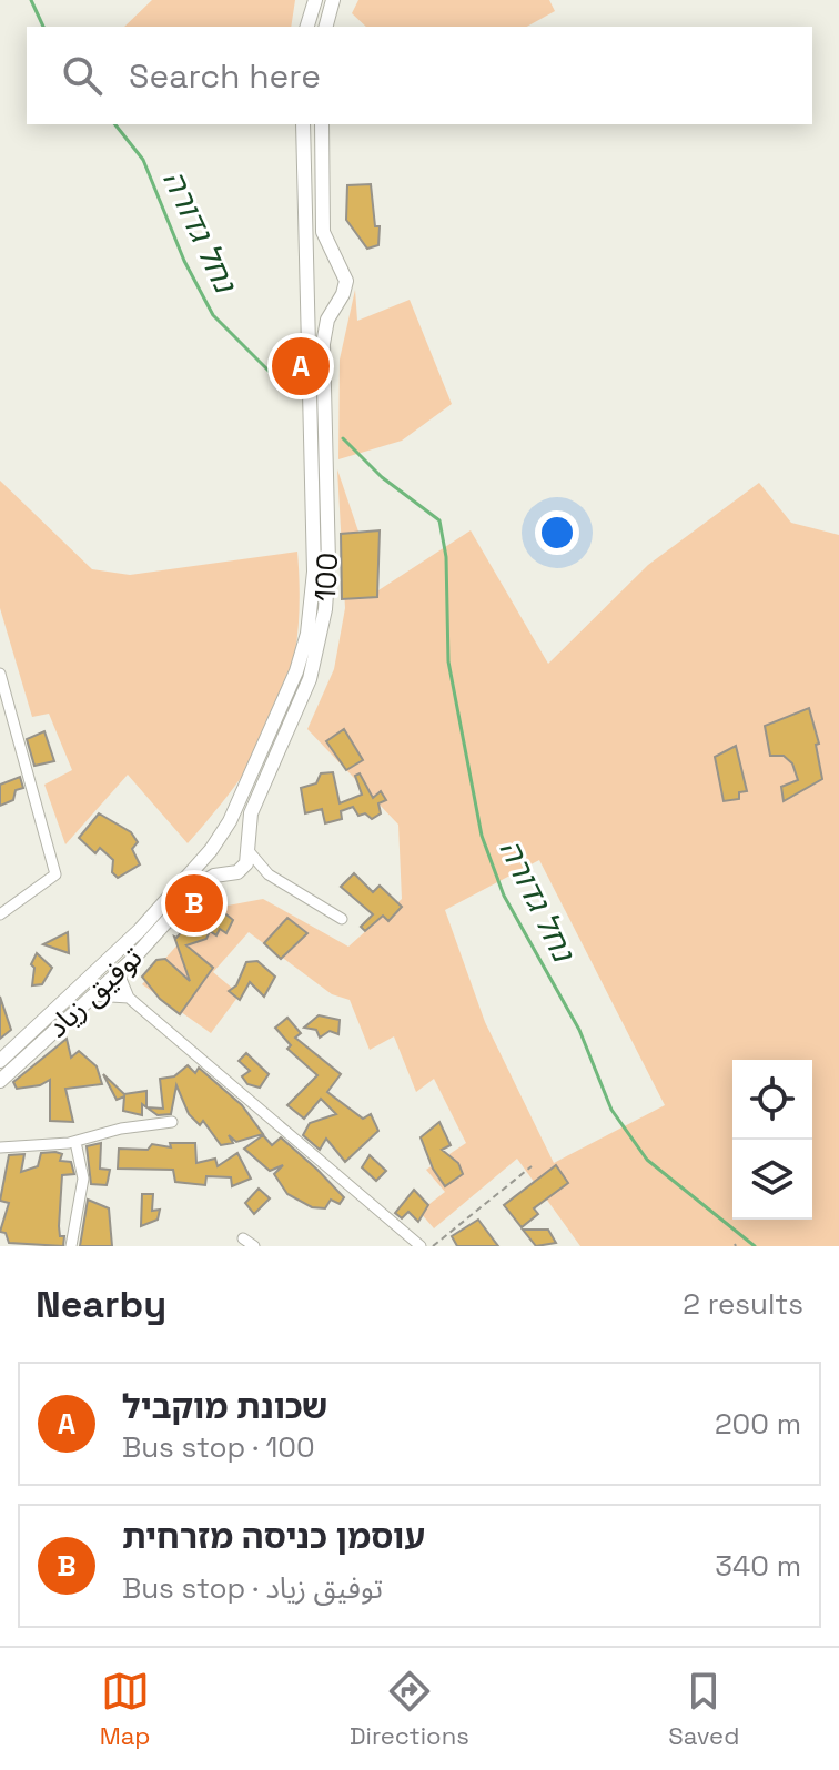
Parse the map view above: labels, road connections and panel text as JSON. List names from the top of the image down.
{
  "streets": {
    "main road": ["100", "توفيق زياد"]
  },
  "crossings": [
    ["100", "توفيق زياد"]
  ],
  "water": ["נחל גדורה"],
  "page": {
    "search": "Search here",
    "pins": ["A", "B"],
    "heading": ["Nearby", "2 results"],
    "list": [
      {
        "mark": "A",
        "name": "שכונת מוקביל",
        "note": "Bus stop · 100",
        "value": "200 m"
      },
      {
        "mark": "B",
        "name": "עוסמן כניסה מזרחית",
        "note": "Bus stop · توفيق زياد",
        "value": "340 m"
      }
    ],
    "nav": ["Map", "Directions", "Saved"]
  }
}
